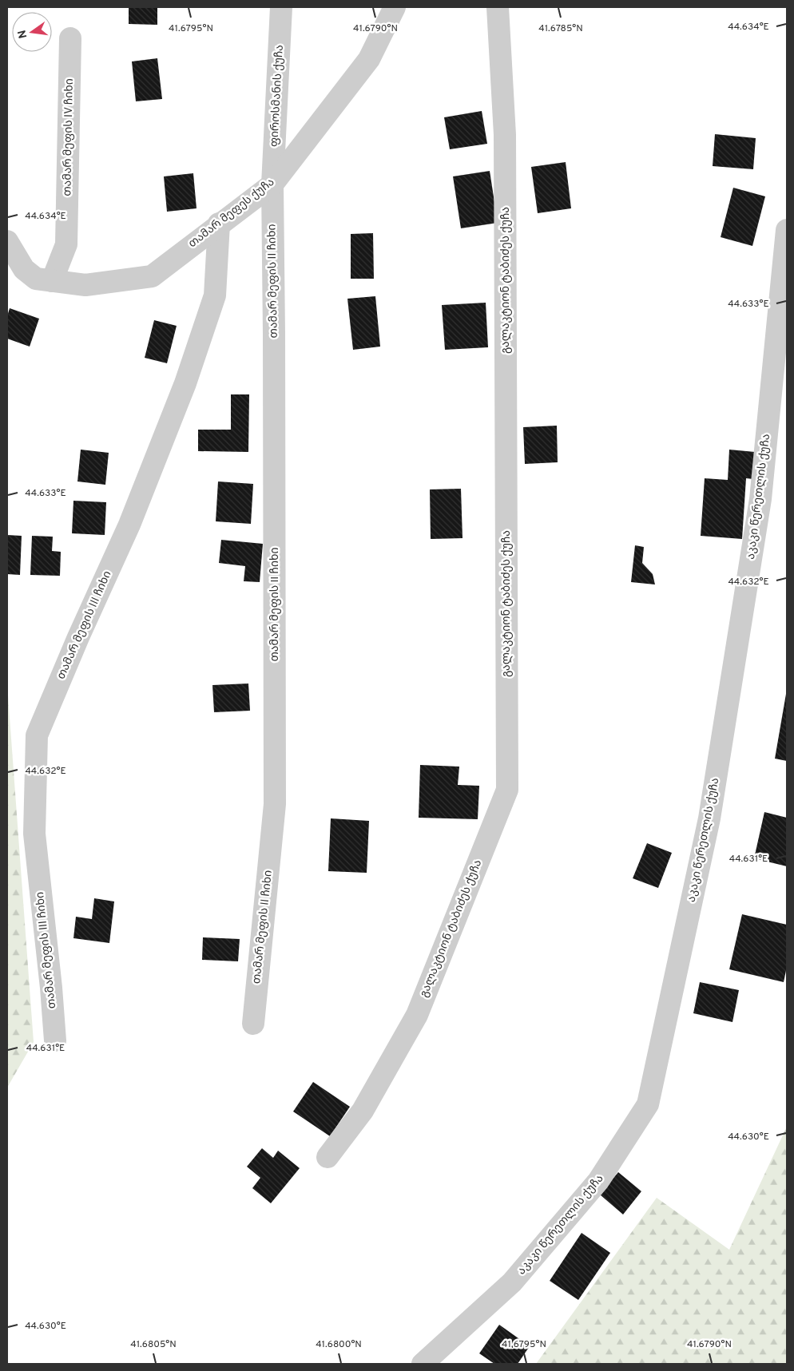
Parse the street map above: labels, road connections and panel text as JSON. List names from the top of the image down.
{
  "streets": {
    "street": [
      "ფიროსმანის ქუჩა",
      "თამარ მეფის IV ჩიხი",
      "თამარ მეფეს ქუჩა",
      "გალაკტიონ ტაბიძეს ქუჩა",
      "თამარ მეფის II ჩიხი",
      "აკაკი წერეთლის ქუჩა",
      "თამარ მეფის III ჩიხი"
    ]
  },
  "crossings": [
    ["ფიროსმანის ქუჩა", "თამარ მეფეს ქუჩა"],
    ["ფიროსმანის ქუჩა", "თამარ მეფის II ჩიხი"],
    ["თამარ მეფის IV ჩიხი", "თამარ მეფეს ქუჩა"],
    ["თამარ მეფეს ქუჩა", "თამარ მეფის II ჩიხი"],
    ["თამარ მეფეს ქუჩა", "თამარ მეფის III ჩიხი"]
  ],
  "north": "left",
  "coordinates": [
    "44.634°E",
    "41.6790°N",
    "41.6795°N",
    "41.6785°N",
    "44.633°E",
    "44.632°E",
    "44.631°E",
    "44.630°E",
    "41.6805°N",
    "41.6800°N"
  ]
}
